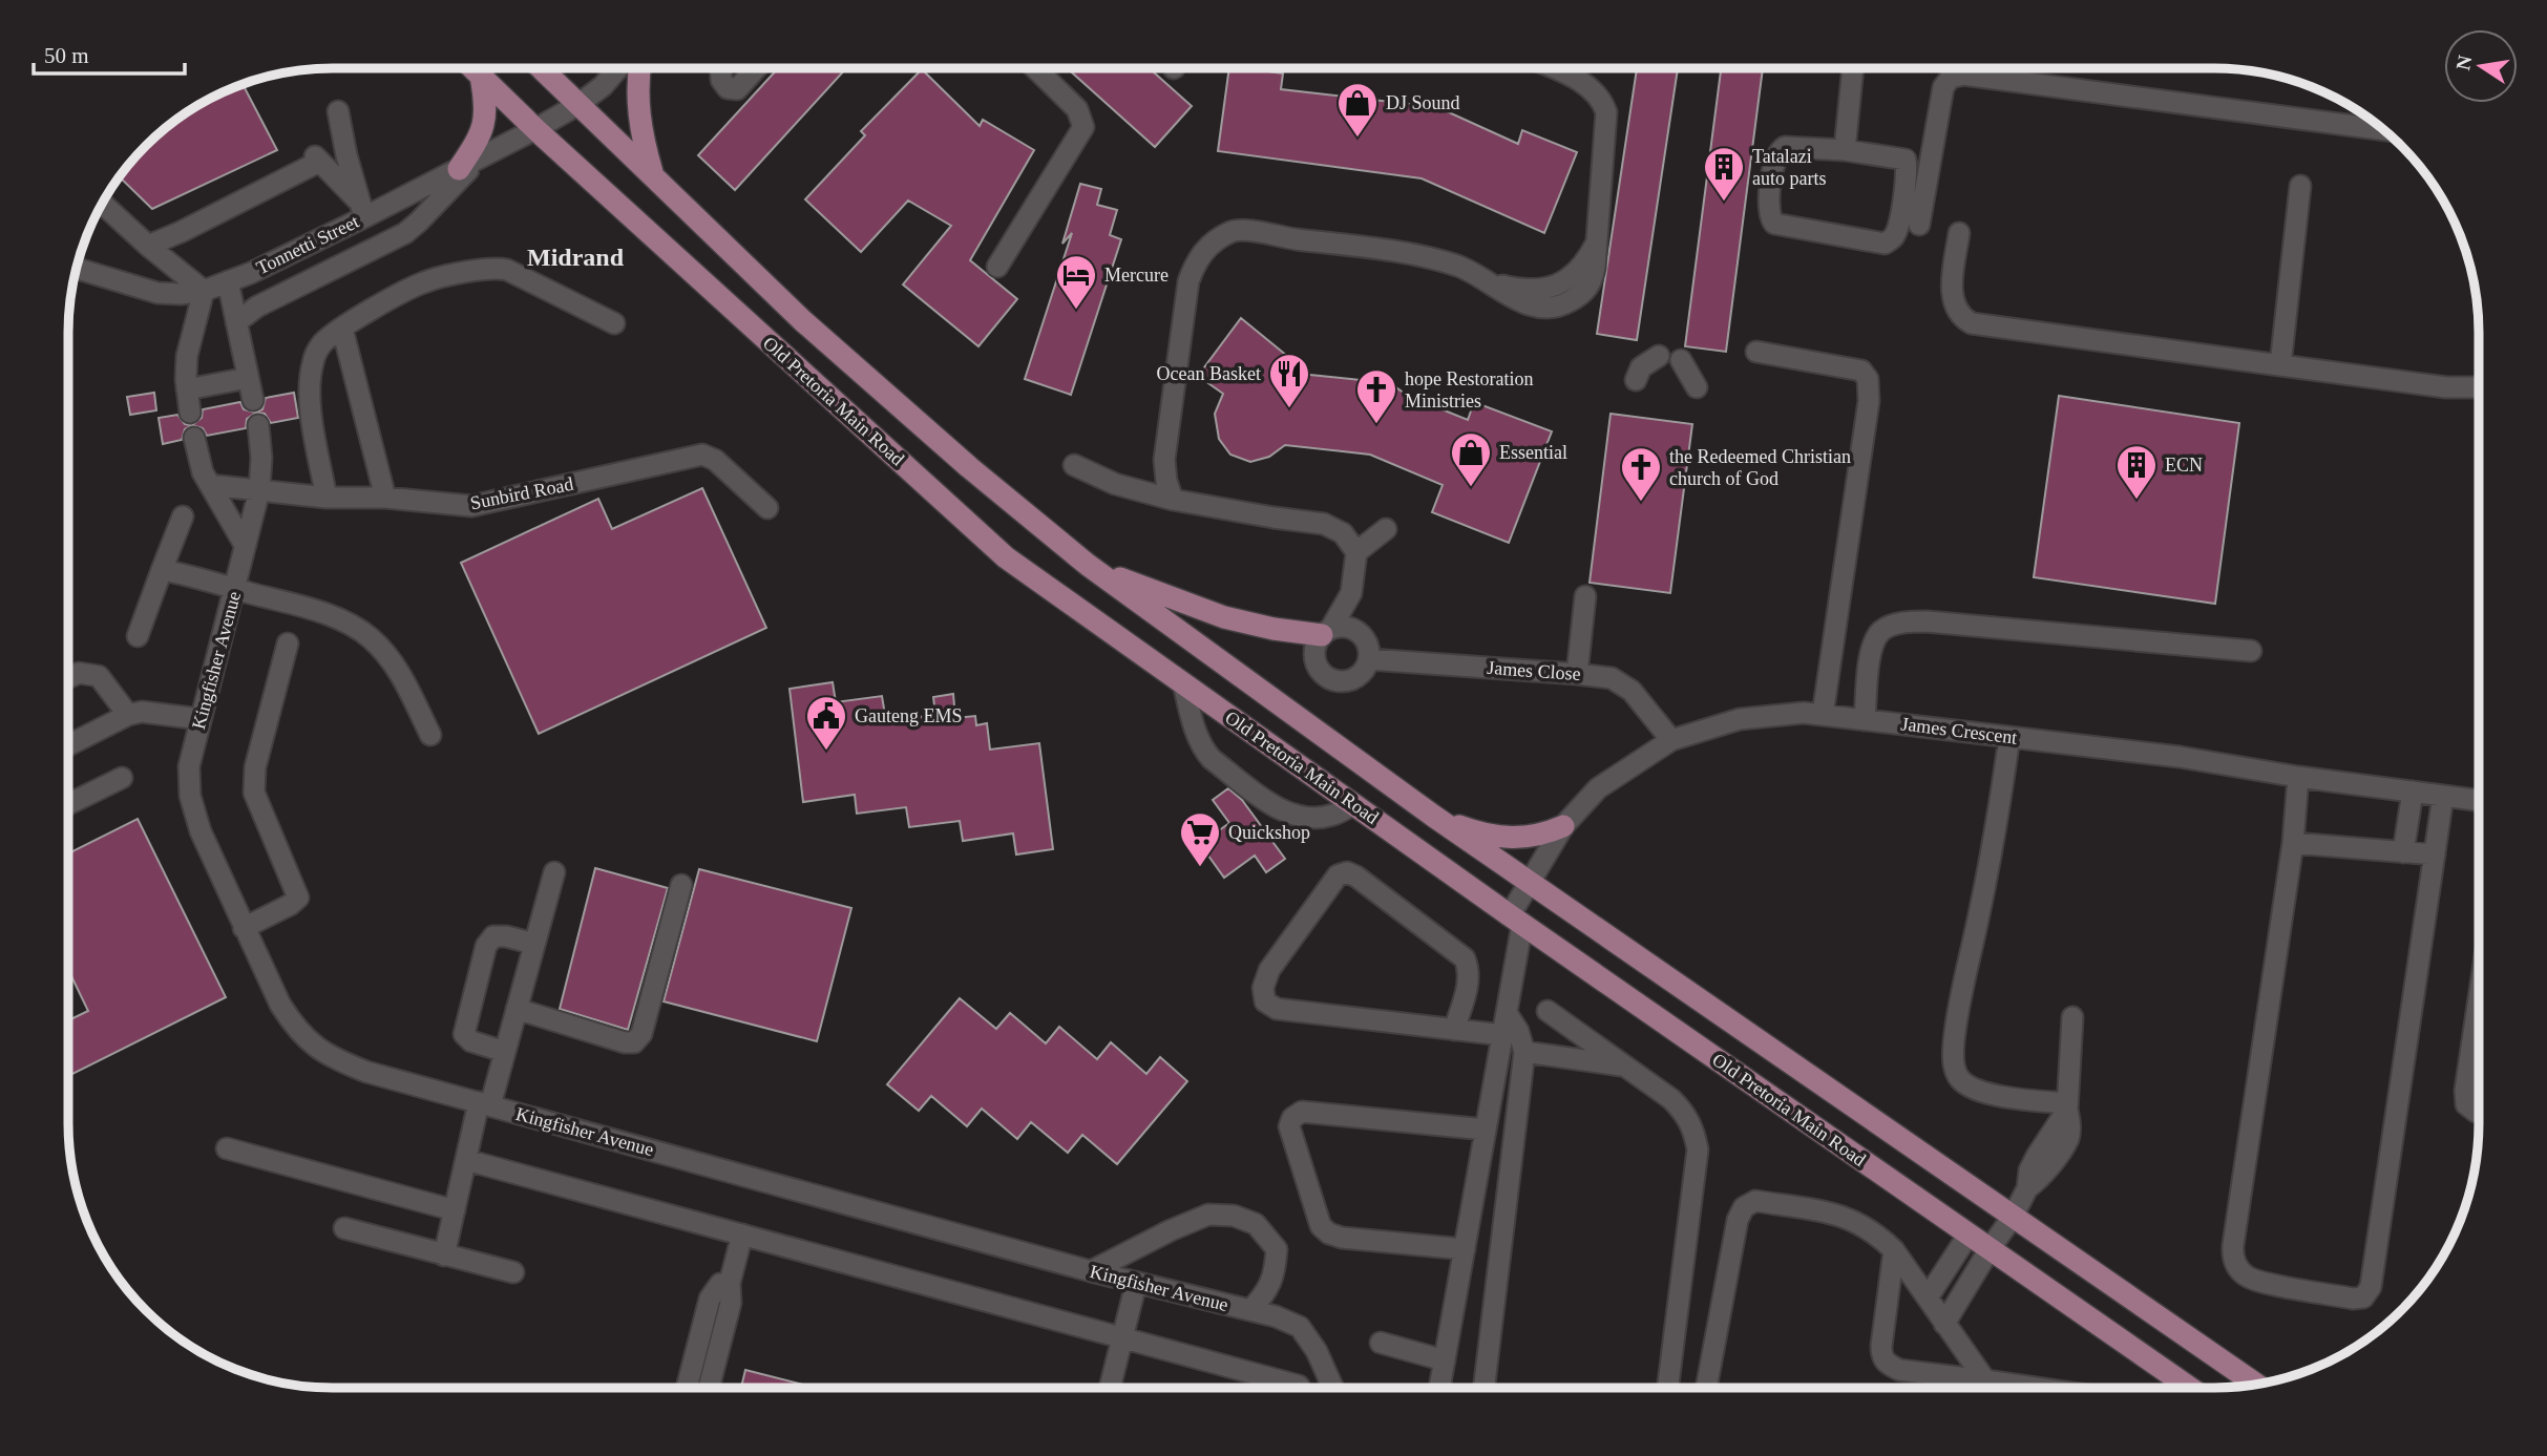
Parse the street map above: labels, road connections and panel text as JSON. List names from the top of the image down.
{
  "streets": {
    "main road": ["Old Pretoria Main Road"],
    "street": [
      "Tonnetti Street",
      "Sunbird Road",
      "Kingfisher Avenue",
      "James Close",
      "James Crescent"
    ]
  },
  "crossings": [
    ["Tonnetti Street", "Old Pretoria Main Road"],
    ["Old Pretoria Main Road", "James Crescent"],
    ["Sunbird Road", "Kingfisher Avenue"],
    ["James Close", "James Crescent"]
  ],
  "districts": ["Midrand"],
  "places": {
    "shop": ["DJ Sound", "Essential"],
    "building": ["Tatalazi auto parts", "ECN"],
    "hotel": ["Mercure"],
    "restaurant": ["Ocean Basket"],
    "church": ["hope Restoration Ministries", "the Redeemed Christian church of God"],
    "public building": ["Gauteng EMS"],
    "supermarket": ["Quickshop"]
  },
  "scale_bar": "50 m",
  "north": "left"
}
